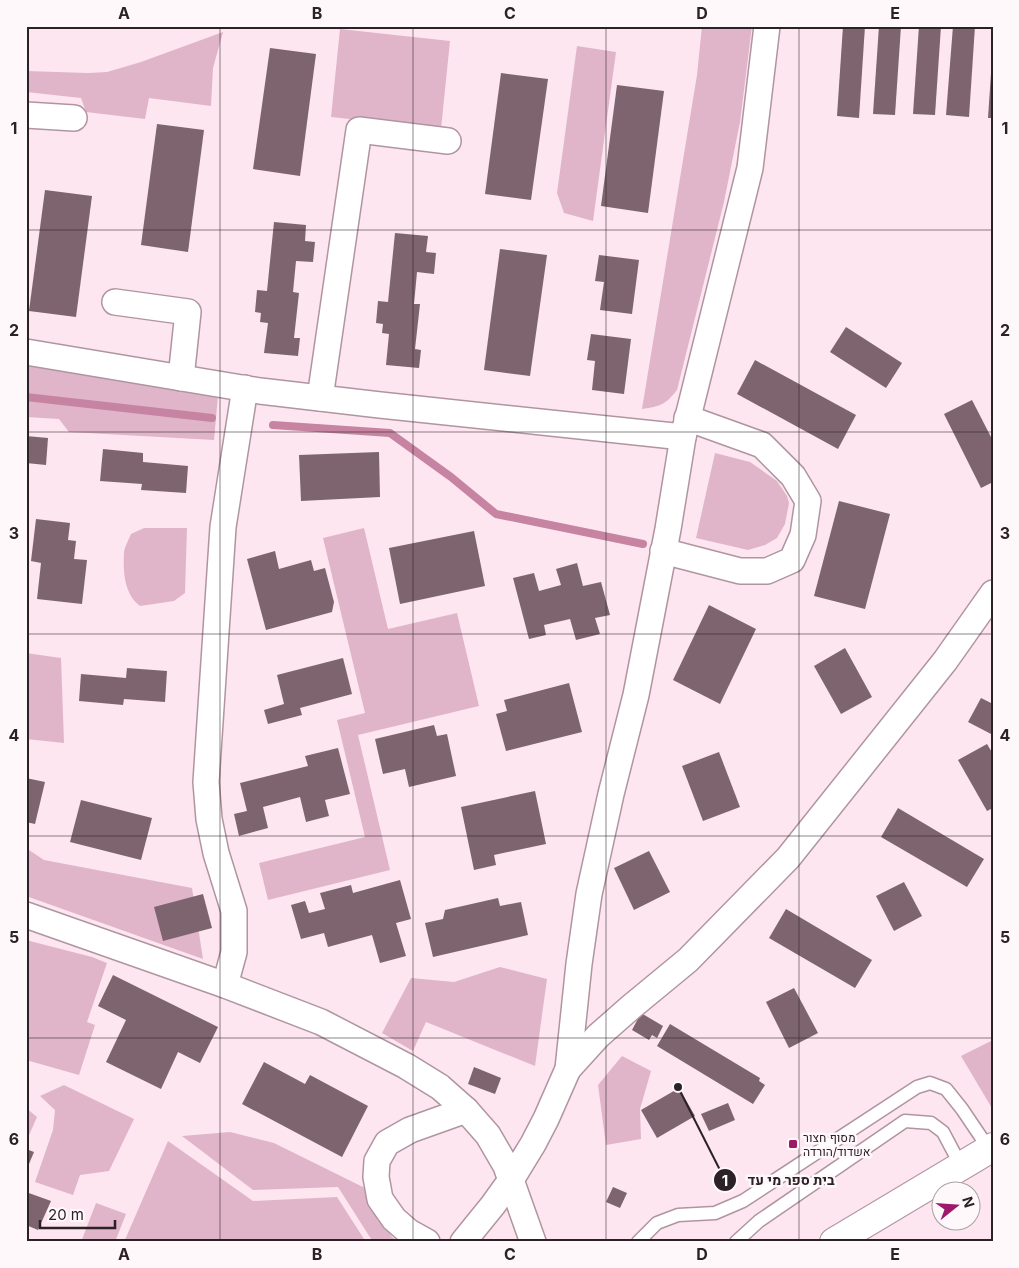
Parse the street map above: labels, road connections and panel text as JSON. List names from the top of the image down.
{
  "places": {
    "other": ["בית ספר מי עד"],
    "transit": ["מסוף חצור אשדוד/הורדה"]
  },
  "scale_bar": "20 m",
  "north": "right",
  "grid": {
    "columns": [
      "A",
      "B",
      "C",
      "D",
      "E"
    ],
    "rows": [
      "1",
      "2",
      "3",
      "4",
      "5",
      "6"
    ]
  }
}
